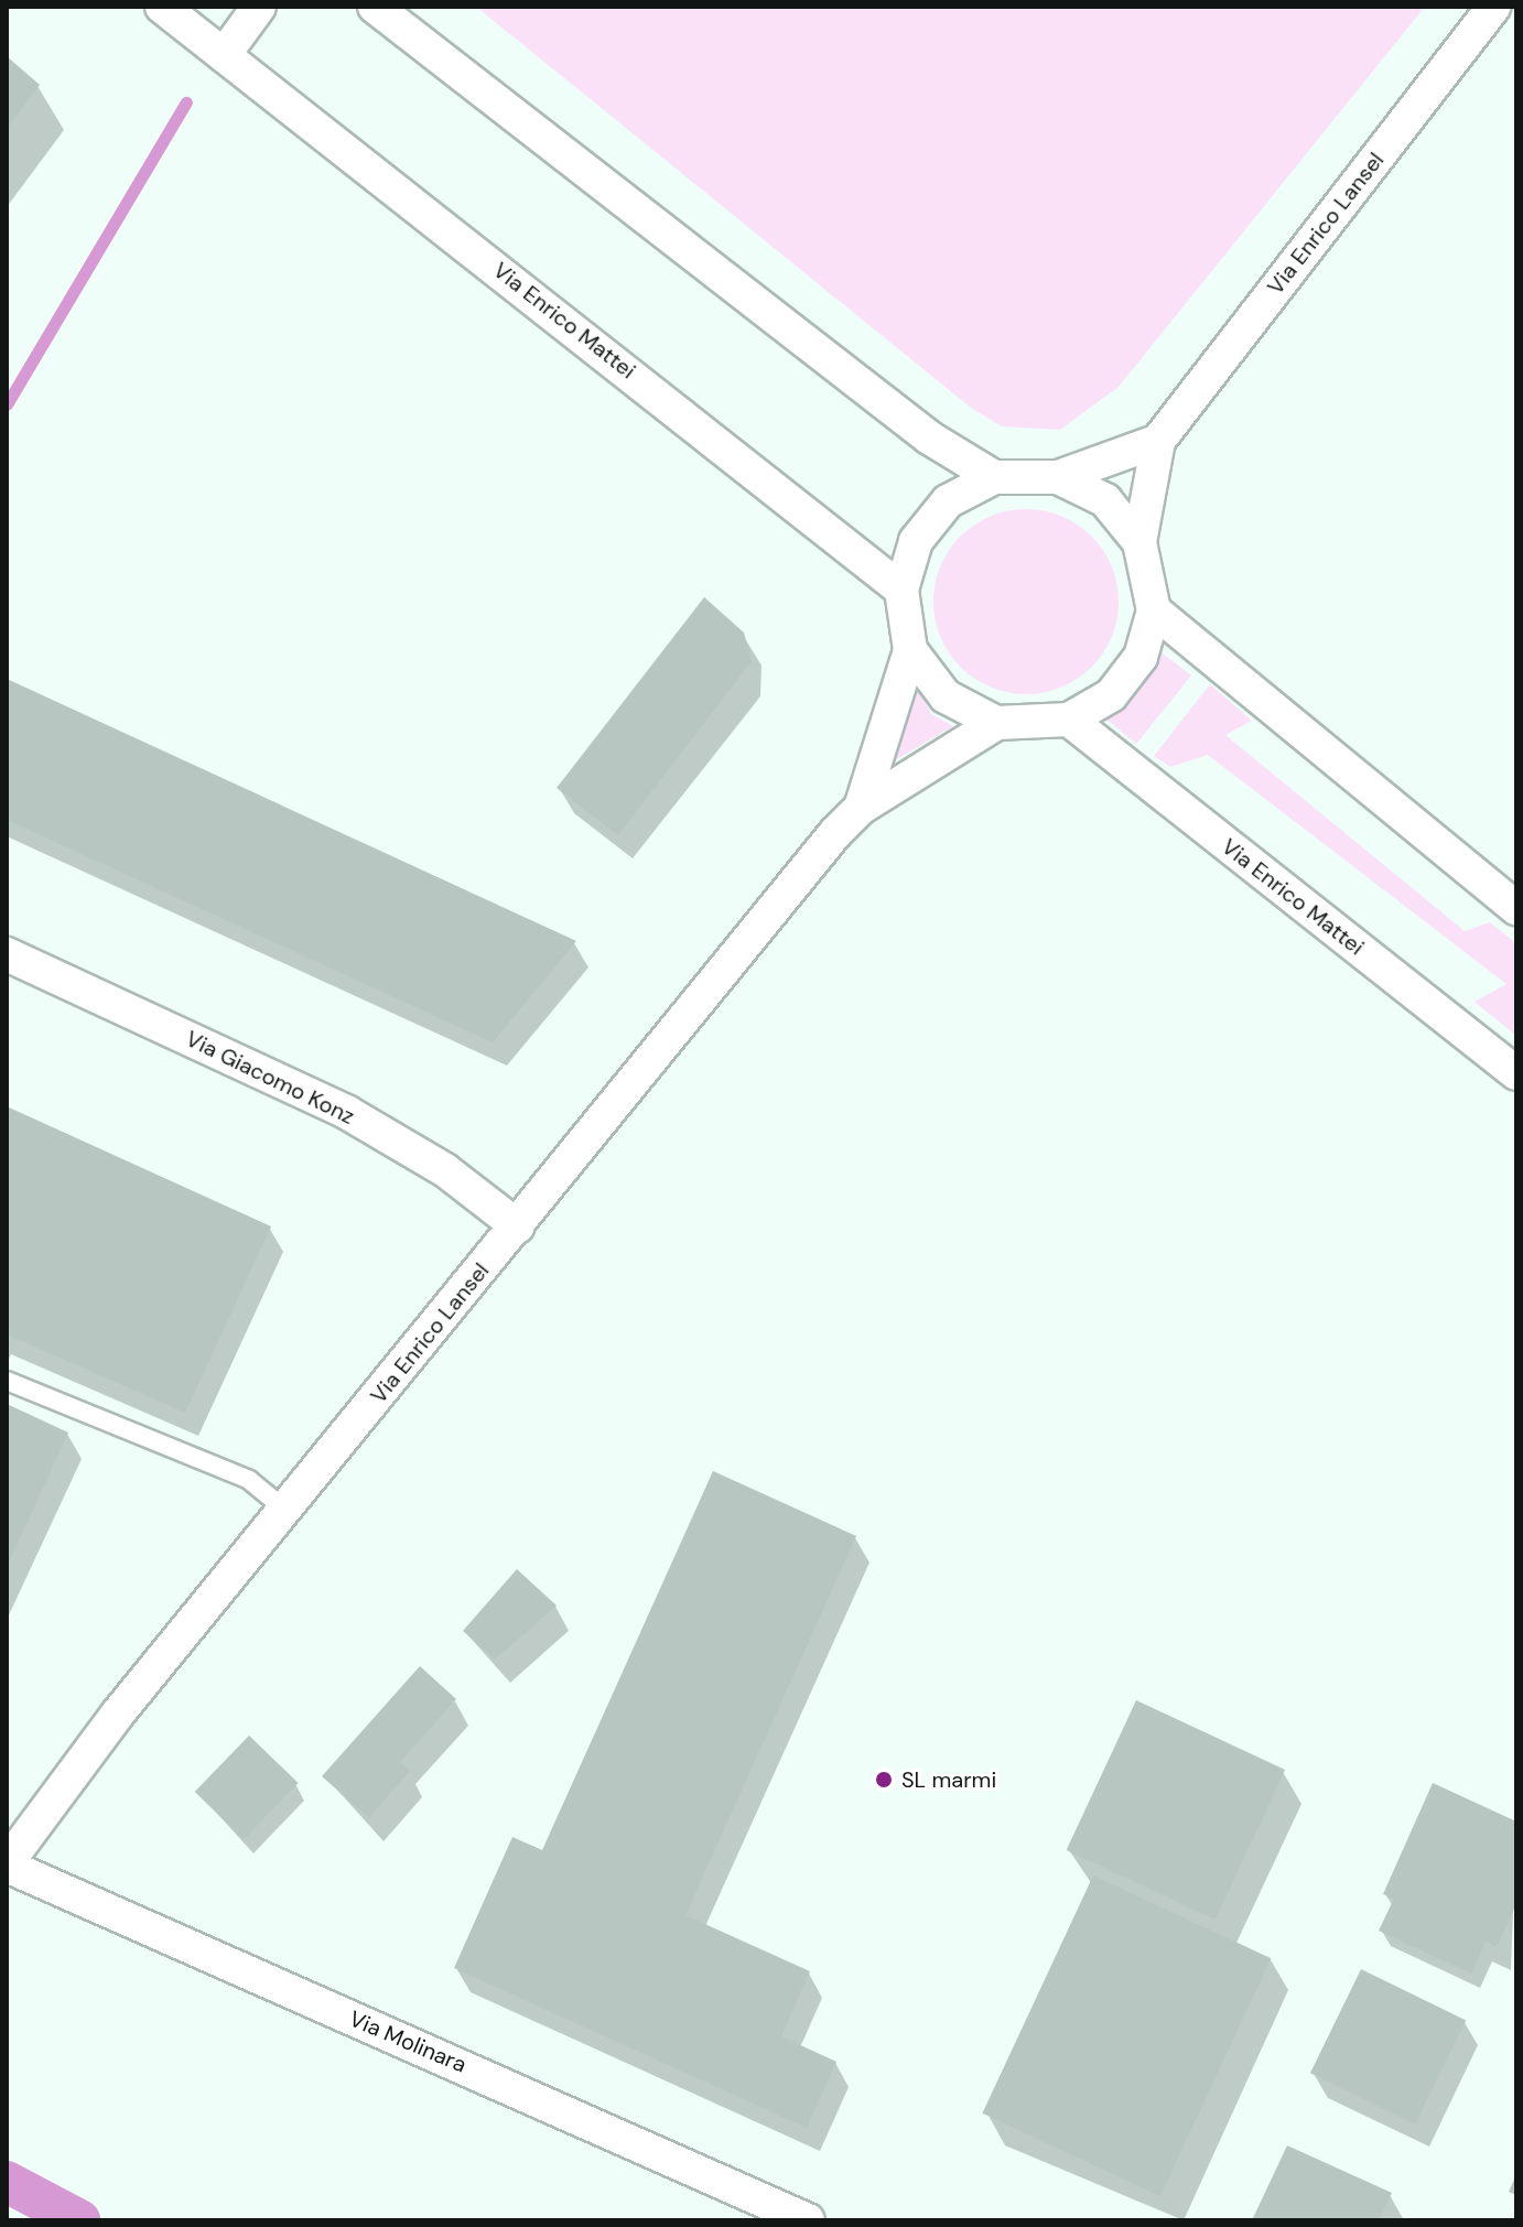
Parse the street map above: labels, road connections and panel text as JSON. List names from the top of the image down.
{
  "streets": {
    "street": [
      "Via Enrico Lansel",
      "Via Enrico Mattei",
      "Via Giacomo Konz",
      "Via Molinara"
    ]
  },
  "crossings": [
    ["Via Enrico Lansel", "Via Enrico Mattei"],
    ["Via Enrico Lansel", "Via Giacomo Konz"],
    ["Via Enrico Lansel", "Via Molinara"]
  ],
  "places": ["SL marmi"]
}
